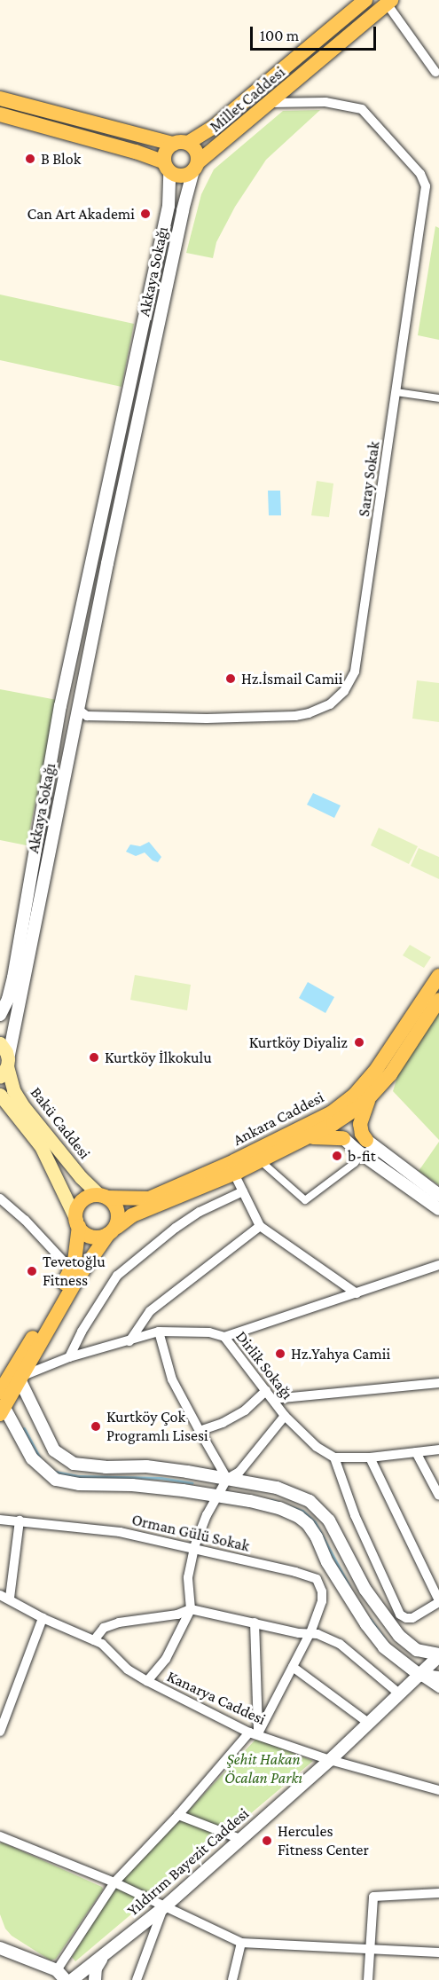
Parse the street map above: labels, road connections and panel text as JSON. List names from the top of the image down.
{
  "streets": {
    "main road": ["Millet Caddesi", "Ankara Caddesi", "Bakü Caddesi"],
    "street": [
      "Akkaya Sokağı",
      "Saray Sokak",
      "Dirlik Sokağı",
      "Orman Gülü Sokak",
      "Kanarya Caddesi",
      "Yıldırım Bayezit Caddesi"
    ]
  },
  "crossings": [
    ["Millet Caddesi", "Akkaya Sokağı"],
    ["Millet Caddesi", "Saray Sokak"],
    ["Akkaya Sokağı", "Saray Sokak"],
    ["Akkaya Sokağı", "Bakü Caddesi"],
    ["Ankara Caddesi", "Bakü Caddesi"],
    ["Ankara Caddesi", "Dirlik Sokağı"],
    ["Kanarya Caddesi", "Yıldırım Bayezit Caddesi"]
  ],
  "parks": ["Şehit Hakan Öcalan Parkı"],
  "places": [
    "B Blok",
    "Can Art Akademi",
    "Hz.İsmail Camii",
    "Kurtköy Diyaliz",
    "Kurtköy İlkokulu",
    "b-fit",
    "Tevetoğlu Fitness",
    "Hz.Yahya Camii",
    "Kurtköy Çok Programlı Lisesi",
    "Hercules Fitness Center"
  ],
  "scale_bar": "100 m"
}
